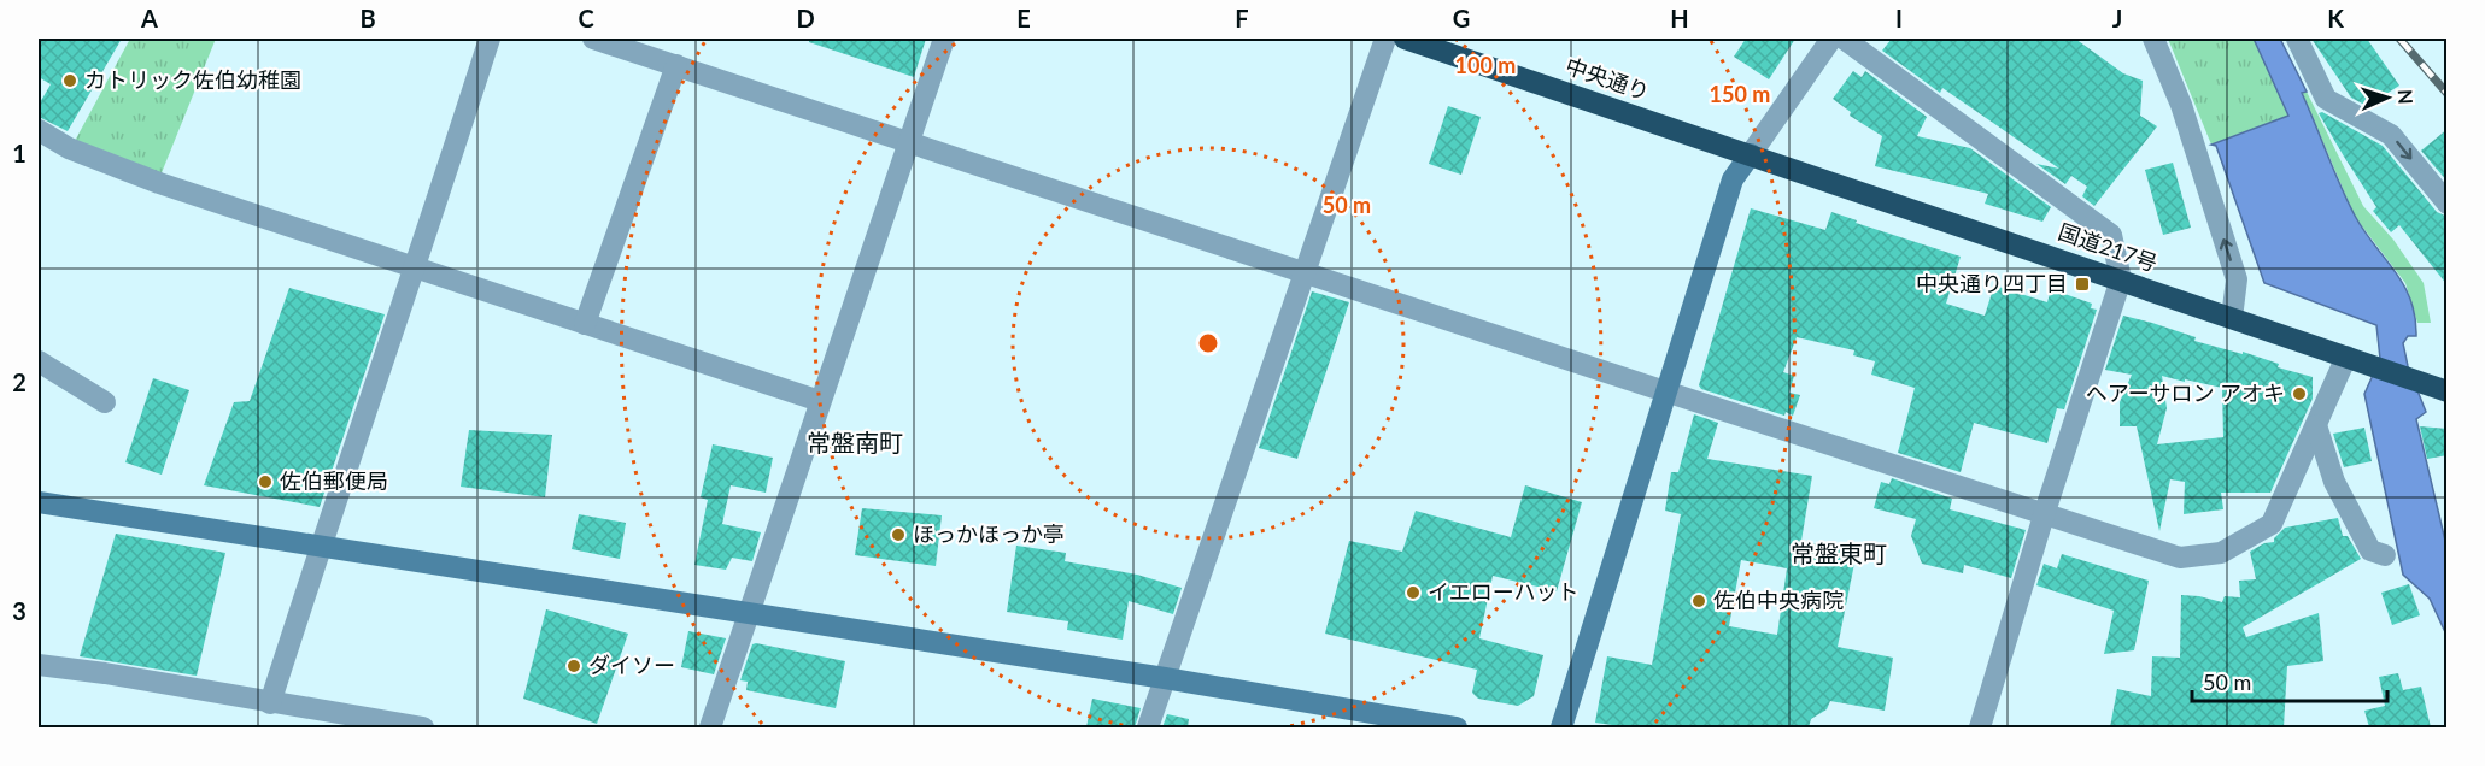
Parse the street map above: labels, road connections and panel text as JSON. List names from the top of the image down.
{
  "streets": {
    "highway": ["中央通り", "国道217号"]
  },
  "crossings": [
    ["中央通り", "国道217号"]
  ],
  "districts": ["常盤南町", "常盤東町"],
  "places": {
    "other": [
      "カトリック佐伯幼稚園",
      "ヘアーサロン アオキ",
      "佐伯郵便局",
      "ほっかほっか亭",
      "イエローハット",
      "佐伯中央病院",
      "ダイソー"
    ],
    "transit": ["中央通り四丁目"]
  },
  "scale_bar": "50 m",
  "north": "right",
  "grid": {
    "columns": [
      "A",
      "B",
      "C",
      "D",
      "E",
      "F",
      "G",
      "H",
      "I",
      "J",
      "K"
    ],
    "rows": ["1", "2", "3"]
  },
  "rings": ["100 m", "150 m", "50 m"]
}
